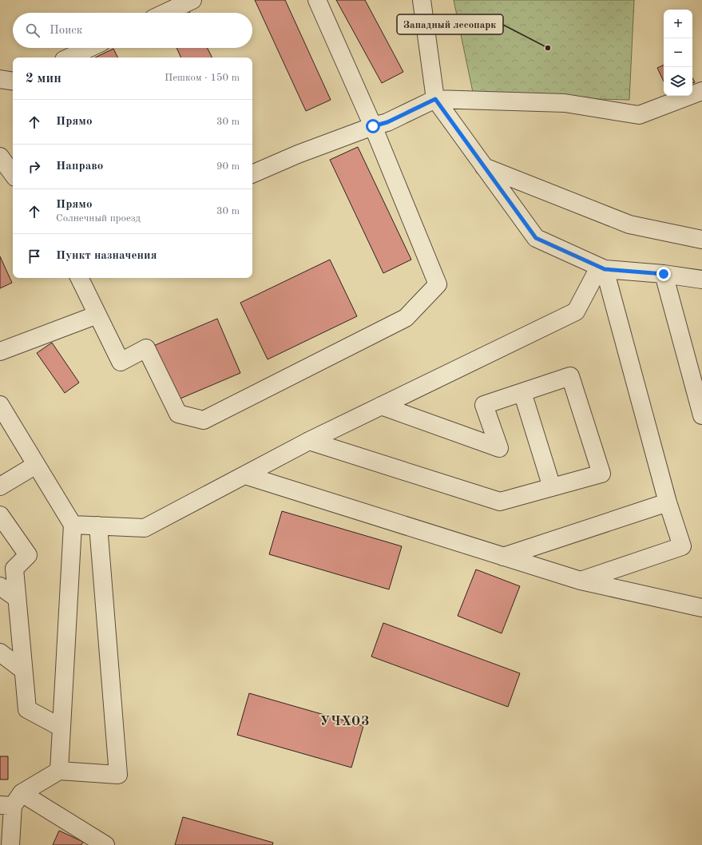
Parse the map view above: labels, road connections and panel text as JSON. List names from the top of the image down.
{
  "districts": ["УЧХОЗ"],
  "places": ["Западный лесопарк"],
  "page": {
    "map_buttons": ["+", "−"],
    "search": "Поиск",
    "heading": ["2 мин", "Пешком · 150 m"],
    "list": [
      ["Прямо", "30 m"],
      ["Направо", "90 m"],
      ["Прямо", "Солнечный проезд", "30 m"],
      "Пункт назначения"
    ]
  }
}
